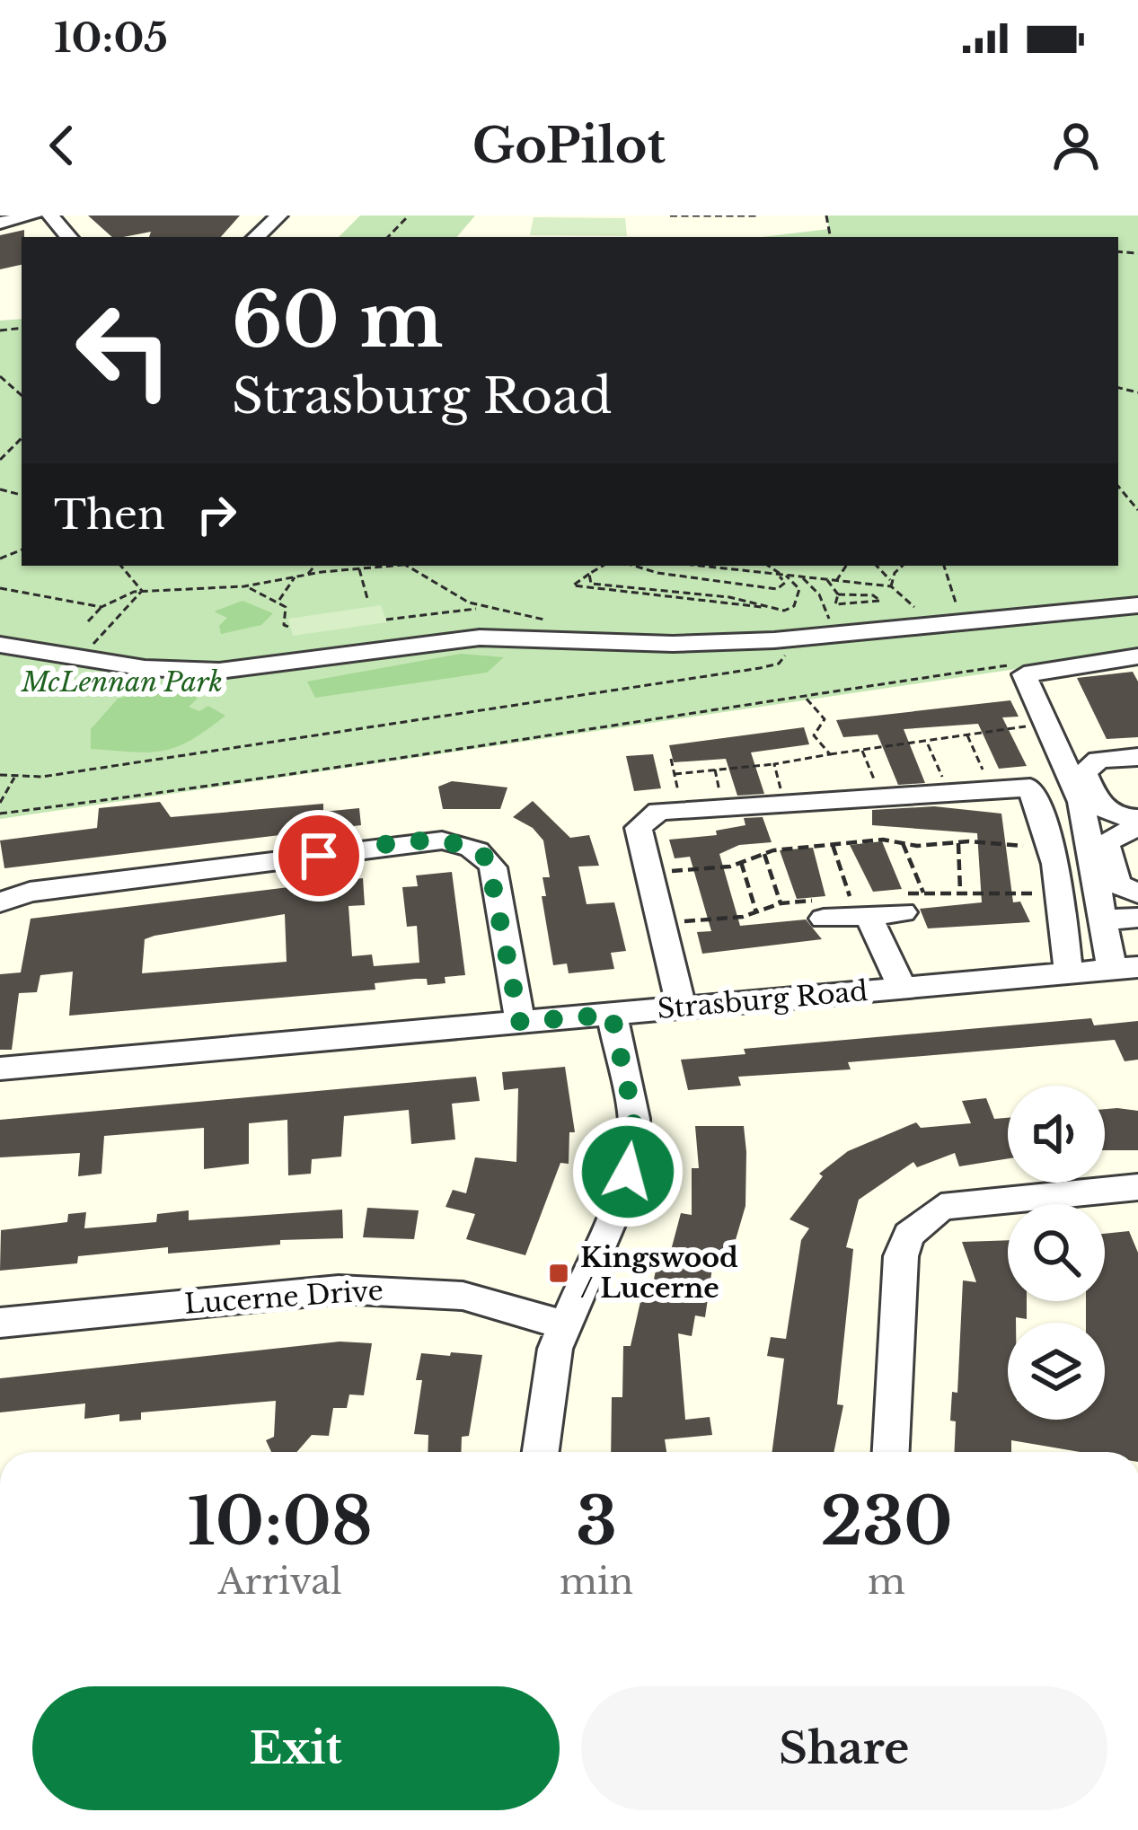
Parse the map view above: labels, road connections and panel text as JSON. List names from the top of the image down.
{
  "streets": {
    "street": ["Strasburg Road", "Lucerne Drive"]
  },
  "parks": ["McLennan Park"],
  "places": {
    "transit": ["Kingswood / Lucerne"]
  },
  "page": {
    "status": "10:05",
    "header": "GoPilot",
    "turn": ["60 m", "Strasburg Road"],
    "then": "Then",
    "eta": [
      "10:08",
      "Arrival",
      "3",
      "min",
      "230",
      "m"
    ],
    "buttons": ["Exit", "Share"]
  }
}
